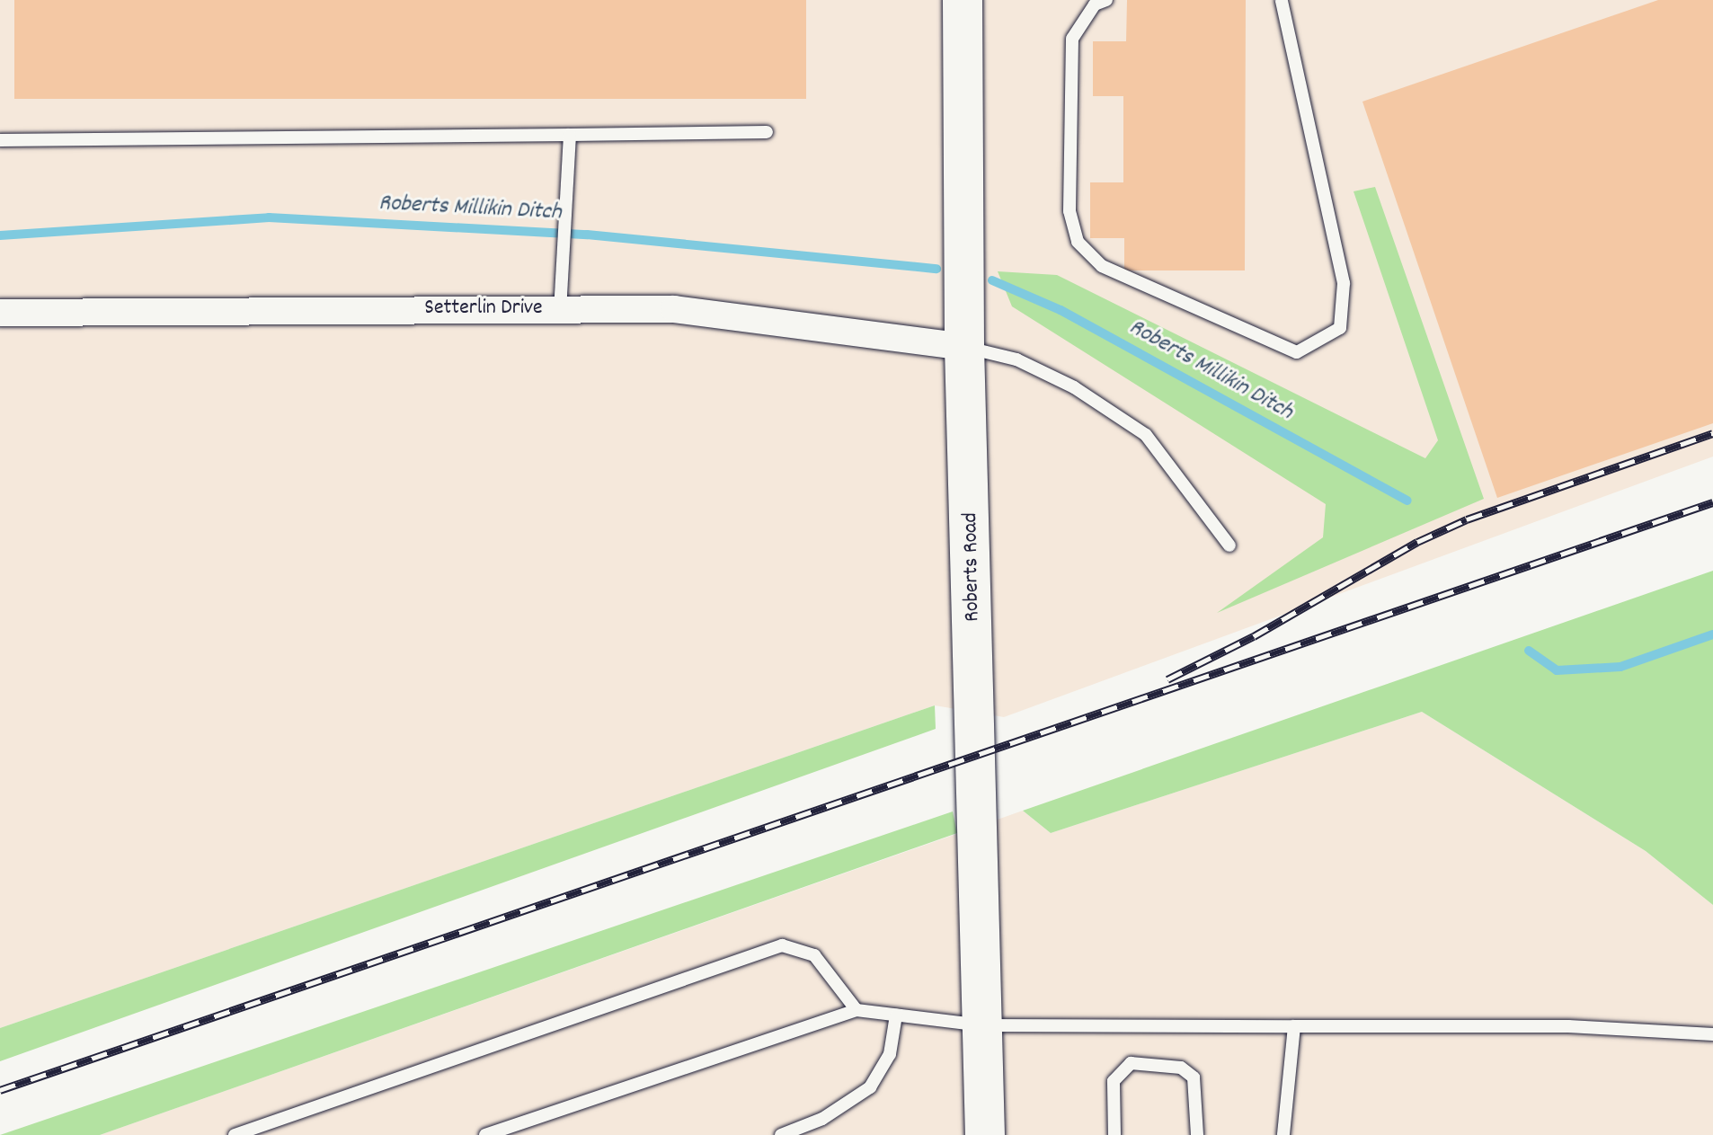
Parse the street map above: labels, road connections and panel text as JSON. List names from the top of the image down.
{
  "streets": {
    "main road": ["Roberts Road"],
    "street": ["Setterlin Drive"]
  },
  "crossings": [
    ["Setterlin Drive", "Roberts Road"]
  ],
  "water": ["Roberts Millikin Ditch"]
}
